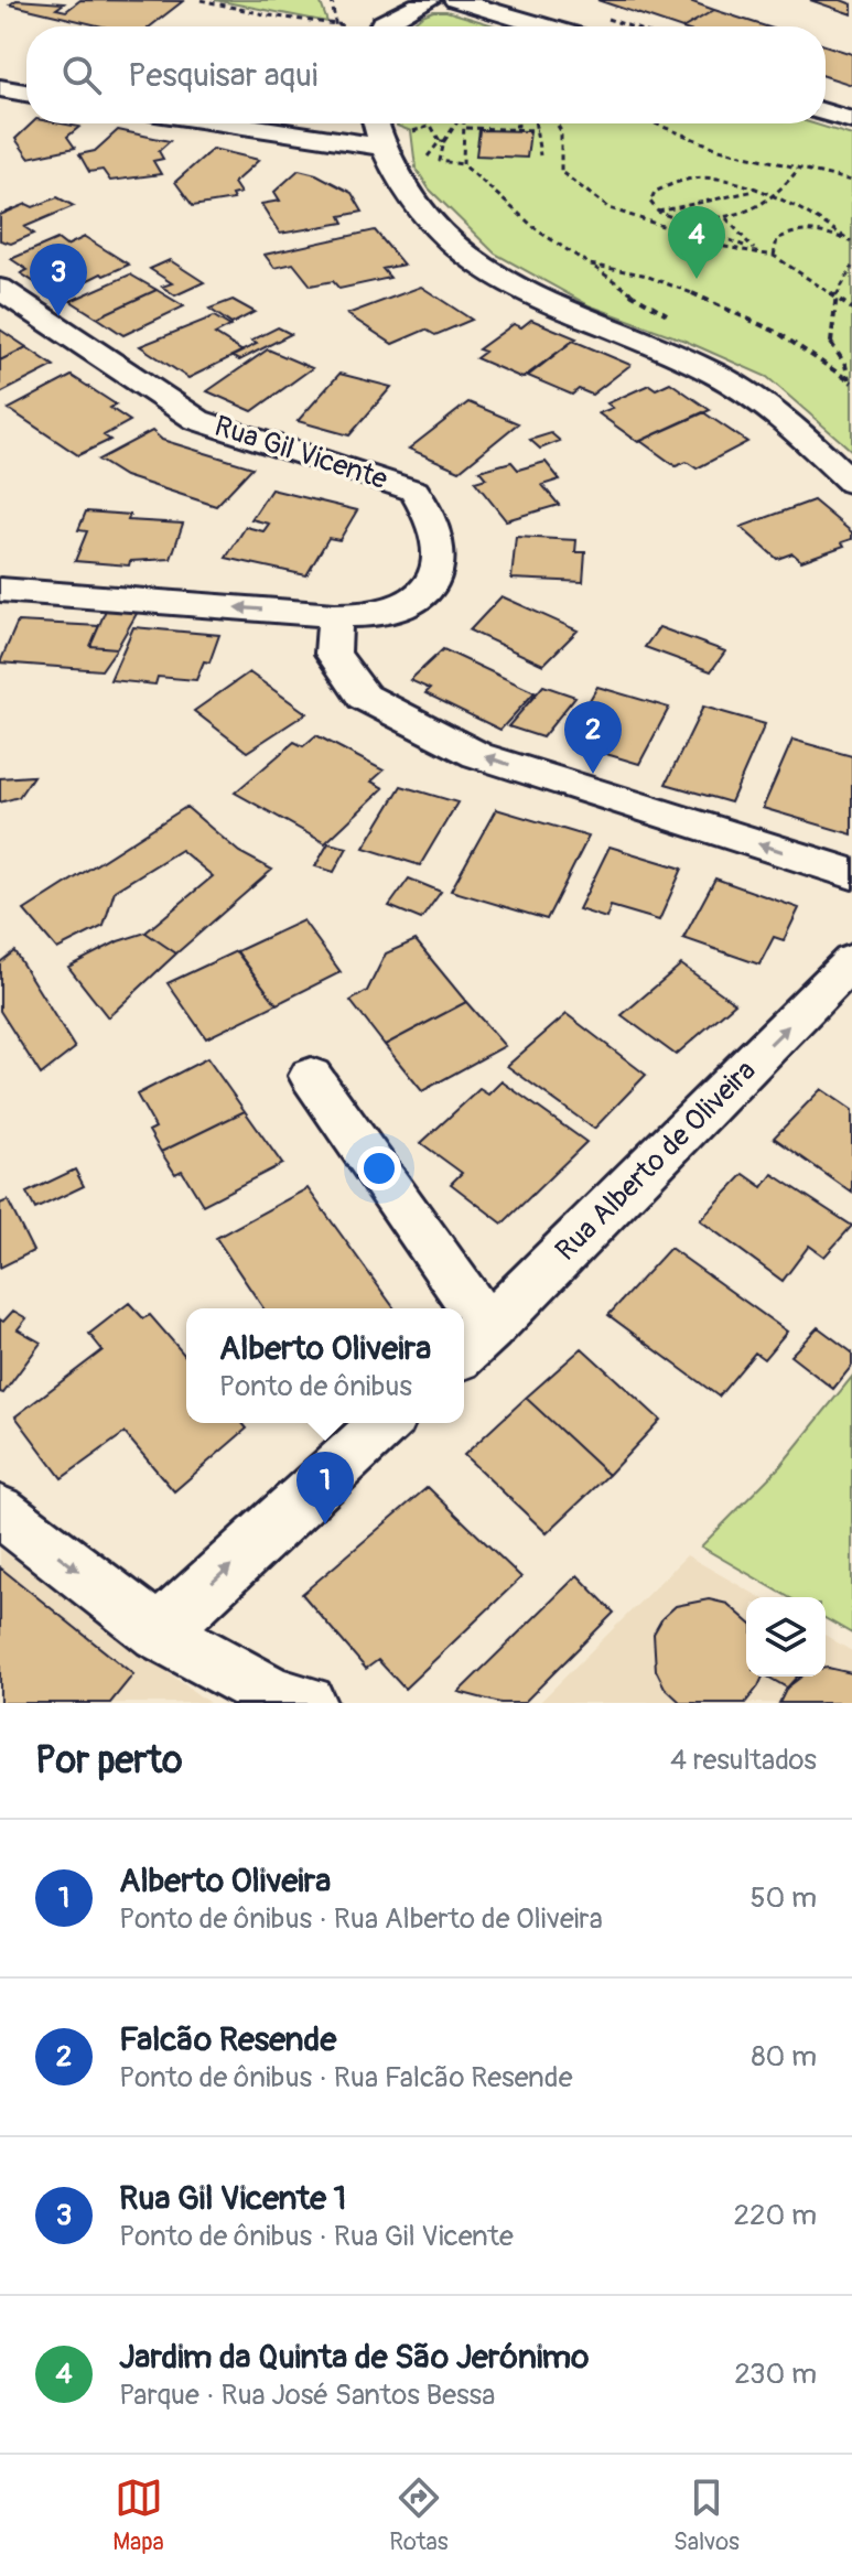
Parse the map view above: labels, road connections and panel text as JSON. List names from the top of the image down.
{
  "streets": {
    "street": ["Rua Gil Vicente", "Rua Alberto de Oliveira"]
  },
  "one_way": ["Rua Alberto de Oliveira"],
  "page": {
    "search": "Pesquisar aqui",
    "pins": [
      "4",
      "3",
      "2",
      "1"
    ],
    "popup": ["Alberto Oliveira", "Ponto de ônibus"],
    "heading": ["Por perto", "4 resultados"],
    "list": [
      {
        "mark": "1",
        "name": "Alberto Oliveira",
        "note": "Ponto de ônibus · Rua Alberto de Oliveira",
        "value": "50 m"
      },
      {
        "mark": "2",
        "name": "Falcão Resende",
        "note": "Ponto de ônibus · Rua Falcão Resende",
        "value": "80 m"
      },
      {
        "mark": "3",
        "name": "Rua Gil Vicente 1",
        "note": "Ponto de ônibus · Rua Gil Vicente",
        "value": "220 m"
      },
      {
        "mark": "4",
        "name": "Jardim da Quinta de São Jerónimo",
        "note": "Parque · Rua José Santos Bessa",
        "value": "230 m"
      }
    ],
    "nav": ["Mapa", "Rotas", "Salvos"]
  }
}
